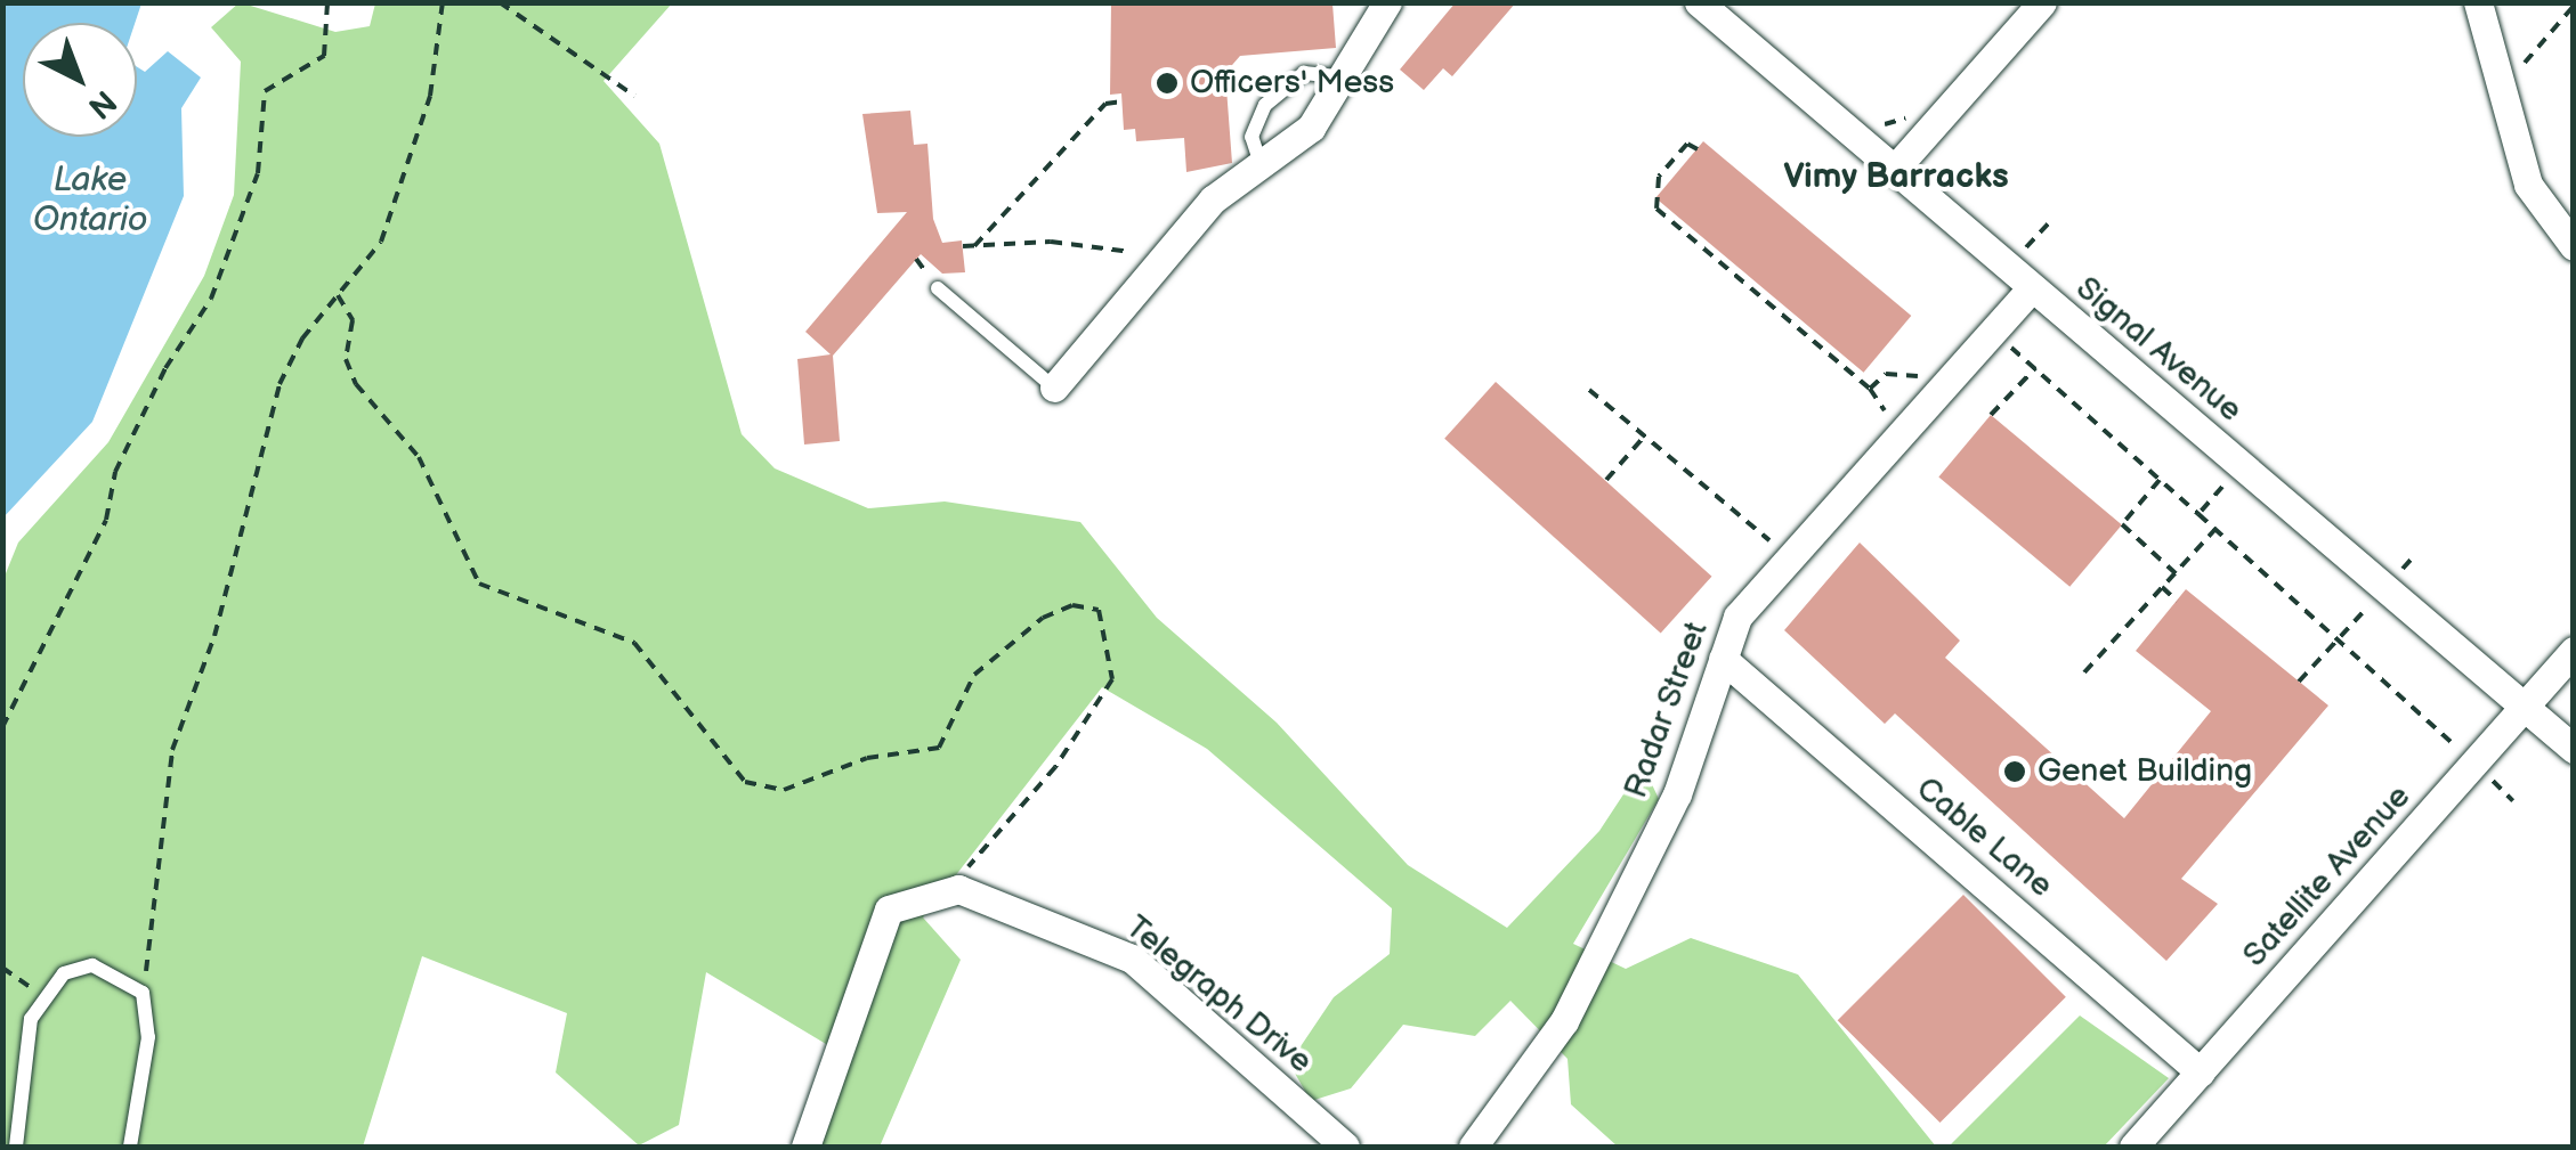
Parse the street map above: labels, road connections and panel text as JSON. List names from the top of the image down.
{
  "streets": {
    "street": [
      "Signal Avenue",
      "Radar Street",
      "Cable Lane",
      "Satellite Avenue",
      "Telegraph Drive"
    ]
  },
  "crossings": [
    ["Signal Avenue", "Radar Street"],
    ["Signal Avenue", "Satellite Avenue"],
    ["Radar Street", "Cable Lane"],
    ["Cable Lane", "Satellite Avenue"]
  ],
  "districts": ["Vimy Barracks"],
  "water": ["Lake Ontario"],
  "places": ["Officers' Mess", "Genet Building"],
  "north": "bottom right"
}
